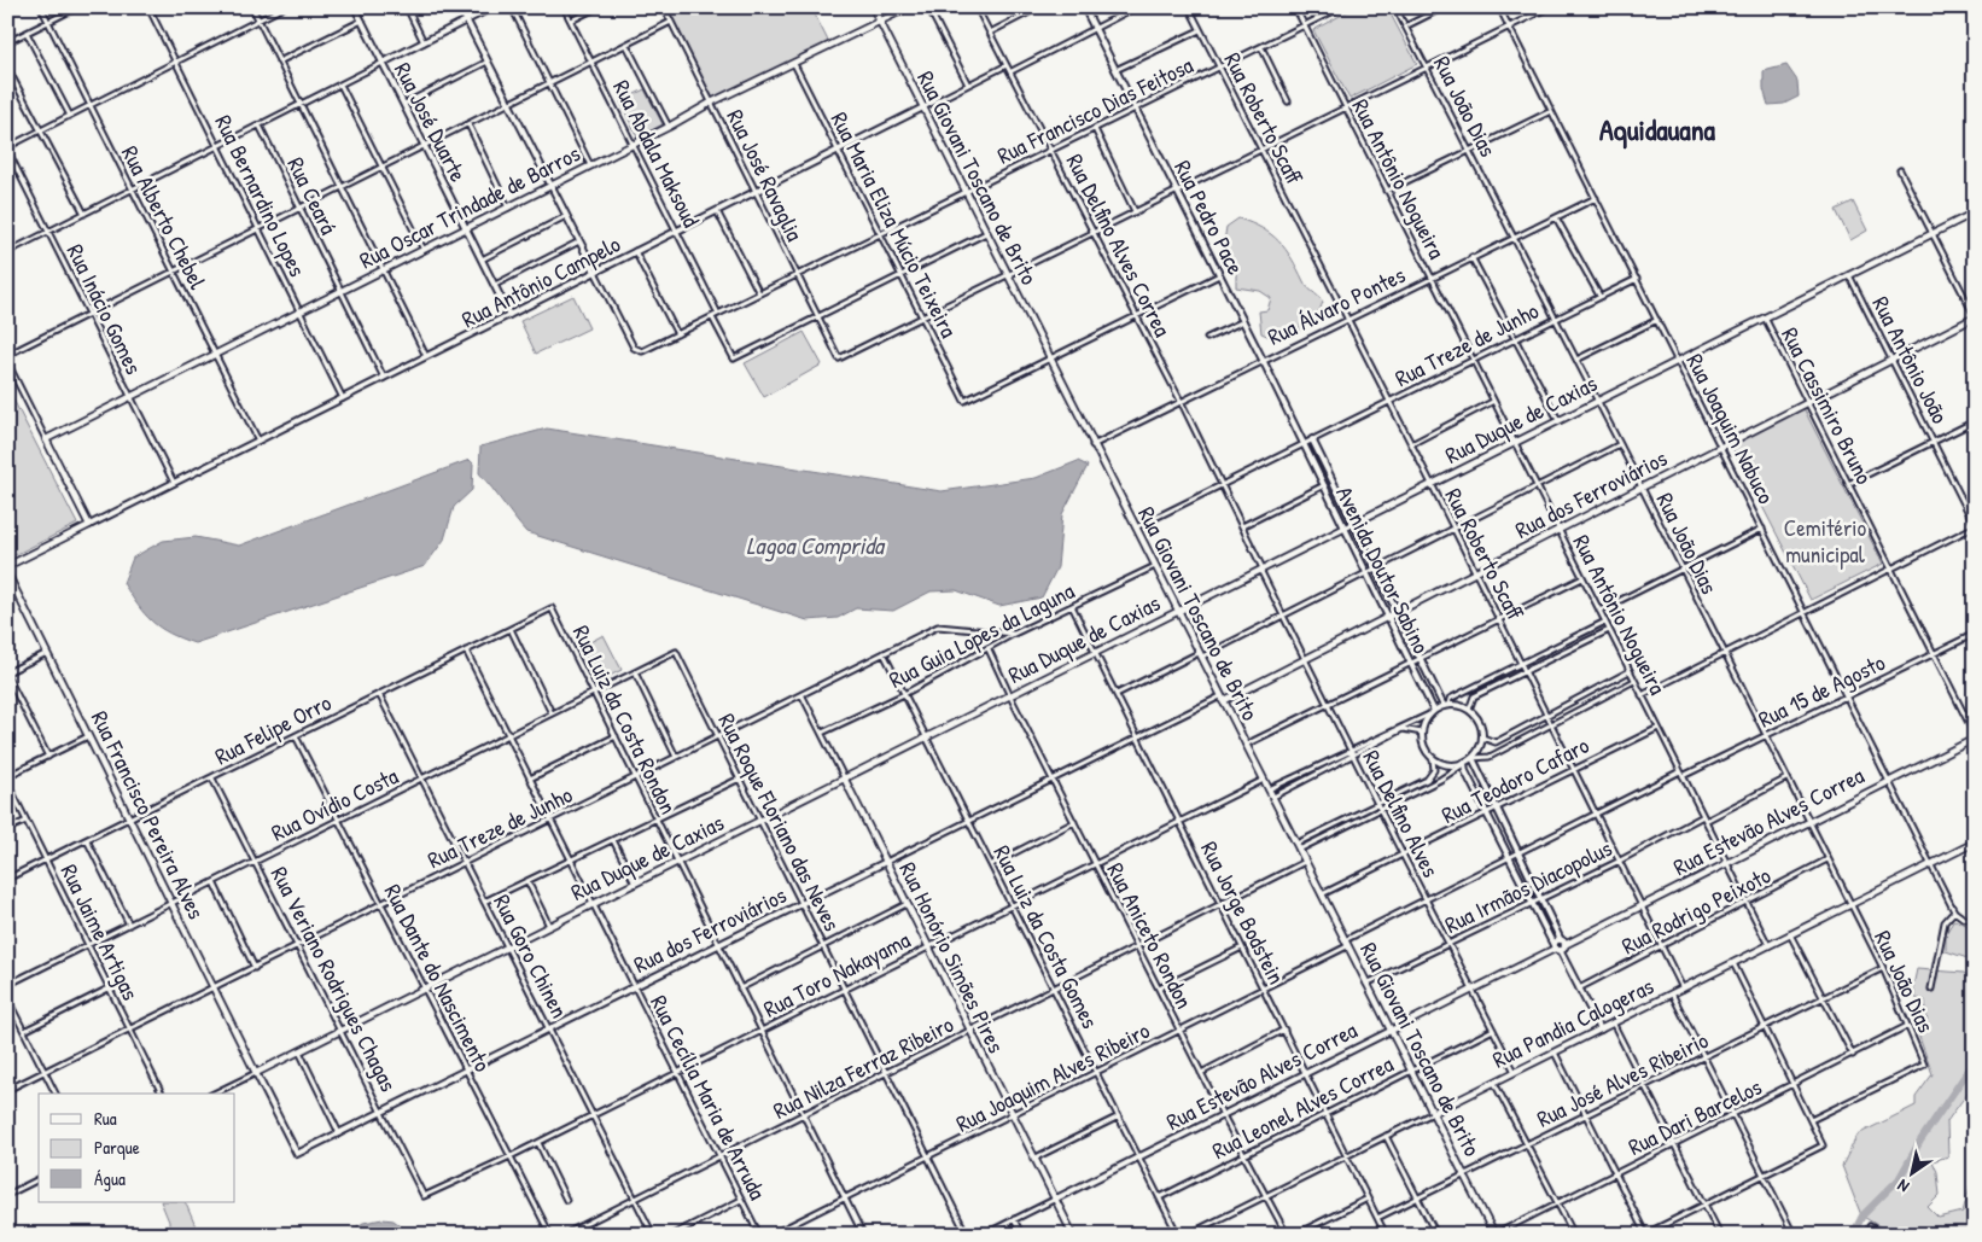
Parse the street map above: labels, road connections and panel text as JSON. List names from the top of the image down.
{
  "streets": {
    "main road": [
      "Rua Giovani Toscano de Brito",
      "Rua Oscar Trindade de Barros",
      "Rua Duque de Caxias",
      "Rua dos Ferroviários",
      "Rua Francisco Pereira Alves",
      "Rua Estevão Alves Correa",
      "Rua Honório Simões Pires",
      "Rua Pandia Calogeras"
    ],
    "street": [
      "Rua João Dias",
      "Rua Francisco Dias Feitosa",
      "Rua Roberto Scaff",
      "Rua José Duarte",
      "Rua Abdala Maksoud",
      "Rua José Ravaglia",
      "Rua Antônio Nogueira",
      "Rua Bernardino Lopes",
      "Rua Ceará",
      "Rua Alberto Chebel",
      "Rua Pedro Pace",
      "Rua Maria Eliza Múcio Teixeira",
      "Rua Delfino Alves Correa",
      "Rua Antônio Campelo",
      "Rua Álvaro Pontes",
      "Rua Inácio Gomes",
      "Rua Treze de Junho",
      "Rua Antônio João",
      "Rua Cassimiro Bruno",
      "Rua Joaquim Nabuco",
      "Avenida Doutor Sabino",
      "Rua Guia Lopes da Laguna",
      "Rua 15 de Agosto",
      "Rua Luiz da Costa Rondon",
      "Rua Felipe Orro",
      "Rua Teodoro Cafaro",
      "Rua Ovídio Costa",
      "Rua Delfino Alves",
      "Rua Roque Floriano das Neves",
      "Rua Irmãos Diacopolus",
      "Rua Rodrigo Peixoto",
      "Rua Jorge Bodstein",
      "Rua Jaime Artigas",
      "Rua Aniceto Rondon",
      "Rua Luiz da Costa Gomes",
      "Rua Goro Chinen",
      "Rua Toro Nakayama",
      "Rua Dante do Nascimento",
      "Rua Veriano Rodrigues Chagas",
      "Rua Nilza Ferraz Ribeiro",
      "Rua Joaquim Alves Ribeiro",
      "Rua José Alves Ribeirio",
      "Rua Cecília Maria de Arruda",
      "Rua Leonel Alves Correa",
      "Rua Dari Barcelos"
    ]
  },
  "crossings": [
    ["Rua João Dias", "Rua Álvaro Pontes"],
    ["Rua João Dias", "Rua Treze de Junho"],
    ["Rua João Dias", "Rua Duque de Caxias"],
    ["Rua João Dias", "Rua dos Ferroviários"],
    ["Rua João Dias", "Rua 15 de Agosto"],
    ["Rua João Dias", "Rua Estevão Alves Correa"],
    ["Rua João Dias", "Rua Irmãos Diacopolus"],
    ["Rua João Dias", "Rua Rodrigo Peixoto"],
    ["Rua João Dias", "Rua Pandia Calogeras"],
    ["Rua João Dias", "Rua José Alves Ribeirio"],
    ["Rua João Dias", "Rua Dari Barcelos"],
    ["Rua Francisco Dias Feitosa", "Rua Roberto Scaff"],
    ["Rua Francisco Dias Feitosa", "Rua Abdala Maksoud"],
    ["Rua Francisco Dias Feitosa", "Rua José Ravaglia"],
    ["Rua Francisco Dias Feitosa", "Rua Giovani Toscano de Brito"],
    ["Rua Francisco Dias Feitosa", "Rua Antônio Nogueira"],
    ["Rua Francisco Dias Feitosa", "Rua Pedro Pace"],
    ["Rua Francisco Dias Feitosa", "Rua Maria Eliza Múcio Teixeira"],
    ["Rua Francisco Dias Feitosa", "Rua Delfino Alves Correa"],
    ["Rua Francisco Dias Feitosa", "Rua Antônio Campelo"],
    ["Rua Roberto Scaff", "Rua Álvaro Pontes"],
    ["Rua Roberto Scaff", "Rua Treze de Junho"],
    ["Rua Roberto Scaff", "Rua Duque de Caxias"],
    ["Rua Roberto Scaff", "Rua dos Ferroviários"],
    ["Rua Roberto Scaff", "Rua Teodoro Cafaro"],
    ["Rua Roberto Scaff", "Rua Estevão Alves Correa"],
    ["Rua Roberto Scaff", "Rua Irmãos Diacopolus"],
    ["Rua Roberto Scaff", "Rua Rodrigo Peixoto"],
    ["Rua Roberto Scaff", "Rua Pandia Calogeras"],
    ["Rua José Duarte", "Rua Oscar Trindade de Barros"],
    ["Rua José Duarte", "Rua Antônio Campelo"],
    ["Rua Abdala Maksoud", "Rua Oscar Trindade de Barros"],
    ["Rua Abdala Maksoud", "Rua Antônio Campelo"],
    ["Rua José Ravaglia", "Rua Oscar Trindade de Barros"],
    ["Rua José Ravaglia", "Rua Maria Eliza Múcio Teixeira"],
    ["Rua José Ravaglia", "Rua Antônio Campelo"],
    ["Rua Giovani Toscano de Brito", "Rua Oscar Trindade de Barros"],
    ["Rua Giovani Toscano de Brito", "Rua Maria Eliza Múcio Teixeira"],
    ["Rua Giovani Toscano de Brito", "Rua Antônio Campelo"],
    ["Rua Giovani Toscano de Brito", "Rua Álvaro Pontes"],
    ["Rua Giovani Toscano de Brito", "Rua Duque de Caxias"],
    ["Rua Giovani Toscano de Brito", "Rua dos Ferroviários"],
    ["Rua Giovani Toscano de Brito", "Rua Guia Lopes da Laguna"],
    ["Rua Giovani Toscano de Brito", "Rua Teodoro Cafaro"],
    ["Rua Giovani Toscano de Brito", "Rua Estevão Alves Correa"],
    ["Rua Giovani Toscano de Brito", "Rua Irmãos Diacopolus"],
    ["Rua Giovani Toscano de Brito", "Rua Toro Nakayama"],
    ["Rua Giovani Toscano de Brito", "Rua Pandia Calogeras"],
    ["Rua Giovani Toscano de Brito", "Rua Nilza Ferraz Ribeiro"],
    ["Rua Giovani Toscano de Brito", "Rua Joaquim Alves Ribeiro"],
    ["Rua Giovani Toscano de Brito", "Rua José Alves Ribeirio"],
    ["Rua Giovani Toscano de Brito", "Rua Leonel Alves Correa"],
    ["Rua Giovani Toscano de Brito", "Rua Dari Barcelos"],
    ["Rua Antônio Nogueira", "Rua Álvaro Pontes"],
    ["Rua Antônio Nogueira", "Rua Treze de Junho"],
    ["Rua Antônio Nogueira", "Rua Duque de Caxias"],
    ["Rua Antônio Nogueira", "Rua dos Ferroviários"],
    ["Rua Antônio Nogueira", "Rua 15 de Agosto"],
    ["Rua Antônio Nogueira", "Rua Teodoro Cafaro"],
    ["Rua Antônio Nogueira", "Rua Estevão Alves Correa"],
    ["Rua Antônio Nogueira", "Rua Irmãos Diacopolus"],
    ["Rua Antônio Nogueira", "Rua Rodrigo Peixoto"],
    ["Rua Antônio Nogueira", "Rua Pandia Calogeras"],
    ["Rua Bernardino Lopes", "Rua Oscar Trindade de Barros"],
    ["Rua Bernardino Lopes", "Rua Antônio Campelo"],
    ["Rua Ceará", "Rua Oscar Trindade de Barros"],
    ["Rua Ceará", "Rua Antônio Campelo"],
    ["Rua Oscar Trindade de Barros", "Rua Alberto Chebel"],
    ["Rua Oscar Trindade de Barros", "Rua Maria Eliza Múcio Teixeira"],
    ["Rua Oscar Trindade de Barros", "Rua Inácio Gomes"],
    ["Rua Alberto Chebel", "Rua Antônio Campelo"],
    ["Rua Pedro Pace", "Rua Álvaro Pontes"],
    ["Rua Pedro Pace", "Rua Treze de Junho"],
    ["Rua Pedro Pace", "Avenida Doutor Sabino"],
    ["Rua Maria Eliza Múcio Teixeira", "Rua Antônio Campelo"],
    ["Rua Delfino Alves Correa", "Rua Antônio Campelo"],
    ["Rua Delfino Alves Correa", "Rua Álvaro Pontes"],
    ["Rua Delfino Alves Correa", "Rua Delfino Alves"],
    ["Rua Antônio Campelo", "Rua Inácio Gomes"],
    ["Rua Álvaro Pontes", "Rua Joaquim Nabuco"],
    ["Rua Álvaro Pontes", "Rua Delfino Alves"],
    ["Rua Treze de Junho", "Rua Joaquim Nabuco"],
    ["Rua Treze de Junho", "Avenida Doutor Sabino"],
    ["Rua Treze de Junho", "Rua Guia Lopes da Laguna"],
    ["Rua Treze de Junho", "Rua Luiz da Costa Rondon"],
    ["Rua Treze de Junho", "Rua Francisco Pereira Alves"],
    ["Rua Treze de Junho", "Rua Roque Floriano das Neves"],
    ["Rua Treze de Junho", "Rua Jaime Artigas"],
    ["Rua Treze de Junho", "Rua Luiz da Costa Gomes"],
    ["Rua Treze de Junho", "Rua Goro Chinen"],
    ["Rua Treze de Junho", "Rua Honório Simões Pires"],
    ["Rua Treze de Junho", "Rua Dante do Nascimento"],
    ["Rua Treze de Junho", "Rua Veriano Rodrigues Chagas"],
    ["Rua Treze de Junho", "Rua Cecília Maria de Arruda"],
    ["Rua Antônio João", "Rua Duque de Caxias"],
    ["Rua Antônio João", "Rua dos Ferroviários"],
    ["Rua Cassimiro Bruno", "Rua Duque de Caxias"],
    ["Rua Cassimiro Bruno", "Rua dos Ferroviários"],
    ["Rua Cassimiro Bruno", "Rua 15 de Agosto"],
    ["Rua Cassimiro Bruno", "Rua Estevão Alves Correa"],
    ["Rua Duque de Caxias", "Rua Joaquim Nabuco"],
    ["Rua Duque de Caxias", "Rua dos Ferroviários"],
    ["Rua Duque de Caxias", "Avenida Doutor Sabino"],
    ["Rua Duque de Caxias", "Rua Luiz da Costa Rondon"],
    ["Rua Duque de Caxias", "Rua Delfino Alves"],
    ["Rua Duque de Caxias", "Rua Francisco Pereira Alves"],
    ["Rua Duque de Caxias", "Rua Roque Floriano das Neves"],
    ["Rua Duque de Caxias", "Rua Jorge Bodstein"],
    ["Rua Duque de Caxias", "Rua Aniceto Rondon"],
    ["Rua Duque de Caxias", "Rua Luiz da Costa Gomes"],
    ["Rua Duque de Caxias", "Rua Goro Chinen"],
    ["Rua Duque de Caxias", "Rua Honório Simões Pires"],
    ["Rua Duque de Caxias", "Rua Dante do Nascimento"],
    ["Rua Duque de Caxias", "Rua Veriano Rodrigues Chagas"],
    ["Rua Duque de Caxias", "Rua Cecília Maria de Arruda"],
    ["Rua Joaquim Nabuco", "Rua dos Ferroviários"],
    ["Rua Joaquim Nabuco", "Rua 15 de Agosto"],
    ["Rua Joaquim Nabuco", "Rua Estevão Alves Correa"],
    ["Rua Joaquim Nabuco", "Rua Pandia Calogeras"],
    ["Rua dos Ferroviários", "Avenida Doutor Sabino"],
    ["Rua dos Ferroviários", "Rua Luiz da Costa Rondon"],
    ["Rua dos Ferroviários", "Rua Delfino Alves"],
    ["Rua dos Ferroviários", "Rua Francisco Pereira Alves"],
    ["Rua dos Ferroviários", "Rua Roque Floriano das Neves"],
    ["Rua dos Ferroviários", "Rua Jorge Bodstein"],
    ["Rua dos Ferroviários", "Rua Aniceto Rondon"],
    ["Rua dos Ferroviários", "Rua Luiz da Costa Gomes"],
    ["Rua dos Ferroviários", "Rua Goro Chinen"],
    ["Rua dos Ferroviários", "Rua Honório Simões Pires"],
    ["Rua dos Ferroviários", "Rua Dante do Nascimento"],
    ["Rua dos Ferroviários", "Rua Veriano Rodrigues Chagas"],
    ["Rua dos Ferroviários", "Rua Cecília Maria de Arruda"],
    ["Rua Guia Lopes da Laguna", "Rua Jorge Bodstein"],
    ["Rua Guia Lopes da Laguna", "Rua Aniceto Rondon"],
    ["Rua Guia Lopes da Laguna", "Rua Luiz da Costa Gomes"],
    ["Rua Guia Lopes da Laguna", "Rua Honório Simões Pires"],
    ["Rua Luiz da Costa Rondon", "Rua Felipe Orro"],
    ["Rua Luiz da Costa Rondon", "Rua Ovídio Costa"],
    ["Rua Luiz da Costa Rondon", "Rua Toro Nakayama"],
    ["Rua Luiz da Costa Rondon", "Rua Nilza Ferraz Ribeiro"],
    ["Rua Luiz da Costa Rondon", "Rua Joaquim Alves Ribeiro"],
    ["Rua Felipe Orro", "Rua Francisco Pereira Alves"],
    ["Rua Felipe Orro", "Rua Jaime Artigas"],
    ["Rua Felipe Orro", "Rua Goro Chinen"],
    ["Rua Felipe Orro", "Rua Dante do Nascimento"],
    ["Rua Felipe Orro", "Rua Veriano Rodrigues Chagas"],
    ["Rua Felipe Orro", "Rua Cecília Maria de Arruda"],
    ["Rua Teodoro Cafaro", "Rua Delfino Alves"],
    ["Rua Ovídio Costa", "Rua Francisco Pereira Alves"],
    ["Rua Ovídio Costa", "Rua Roque Floriano das Neves"],
    ["Rua Ovídio Costa", "Rua Jaime Artigas"],
    ["Rua Ovídio Costa", "Rua Goro Chinen"],
    ["Rua Ovídio Costa", "Rua Dante do Nascimento"],
    ["Rua Ovídio Costa", "Rua Veriano Rodrigues Chagas"],
    ["Rua Ovídio Costa", "Rua Cecília Maria de Arruda"],
    ["Rua Delfino Alves", "Rua Estevão Alves Correa"],
    ["Rua Delfino Alves", "Rua Irmãos Diacopolus"],
    ["Rua Delfino Alves", "Rua Pandia Calogeras"],
    ["Rua Delfino Alves", "Rua Joaquim Alves Ribeiro"],
    ["Rua Delfino Alves", "Rua Leonel Alves Correa"],
    ["Rua Estevão Alves Correa", "Rua Jorge Bodstein"],
    ["Rua Estevão Alves Correa", "Rua Aniceto Rondon"],
    ["Rua Estevão Alves Correa", "Rua Luiz da Costa Gomes"],
    ["Rua Estevão Alves Correa", "Rua Honório Simões Pires"],
    ["Rua Roque Floriano das Neves", "Rua Toro Nakayama"],
    ["Rua Roque Floriano das Neves", "Rua Nilza Ferraz Ribeiro"],
    ["Rua Roque Floriano das Neves", "Rua Joaquim Alves Ribeiro"],
    ["Rua Jorge Bodstein", "Rua Toro Nakayama"],
    ["Rua Jorge Bodstein", "Rua Pandia Calogeras"],
    ["Rua Jorge Bodstein", "Rua Nilza Ferraz Ribeiro"],
    ["Rua Jorge Bodstein", "Rua Joaquim Alves Ribeiro"],
    ["Rua Jorge Bodstein", "Rua José Alves Ribeirio"],
    ["Rua Jorge Bodstein", "Rua Leonel Alves Correa"],
    ["Rua Aniceto Rondon", "Rua Toro Nakayama"],
    ["Rua Aniceto Rondon", "Rua Pandia Calogeras"],
    ["Rua Aniceto Rondon", "Rua Nilza Ferraz Ribeiro"],
    ["Rua Aniceto Rondon", "Rua Joaquim Alves Ribeiro"],
    ["Rua Aniceto Rondon", "Rua Leonel Alves Correa"],
    ["Rua Luiz da Costa Gomes", "Rua Toro Nakayama"],
    ["Rua Luiz da Costa Gomes", "Rua Nilza Ferraz Ribeiro"],
    ["Rua Luiz da Costa Gomes", "Rua Joaquim Alves Ribeiro"],
    ["Rua Luiz da Costa Gomes", "Rua Leonel Alves Correa"],
    ["Rua Goro Chinen", "Rua Toro Nakayama"],
    ["Rua Goro Chinen", "Rua Nilza Ferraz Ribeiro"],
    ["Rua Honório Simões Pires", "Rua Toro Nakayama"],
    ["Rua Honório Simões Pires", "Rua Nilza Ferraz Ribeiro"],
    ["Rua Honório Simões Pires", "Rua Joaquim Alves Ribeiro"],
    ["Rua Toro Nakayama", "Rua Dante do Nascimento"],
    ["Rua Toro Nakayama", "Rua Veriano Rodrigues Chagas"],
    ["Rua Toro Nakayama", "Rua Cecília Maria de Arruda"],
    ["Rua Nilza Ferraz Ribeiro", "Rua Cecília Maria de Arruda"]
  ],
  "districts": ["Aquidauana"],
  "water": ["Lagoa Comprida"],
  "parks": ["Cemitério municipal"],
  "legend": ["Rua", "Parque", "Água"],
  "north": "bottom left"
}
